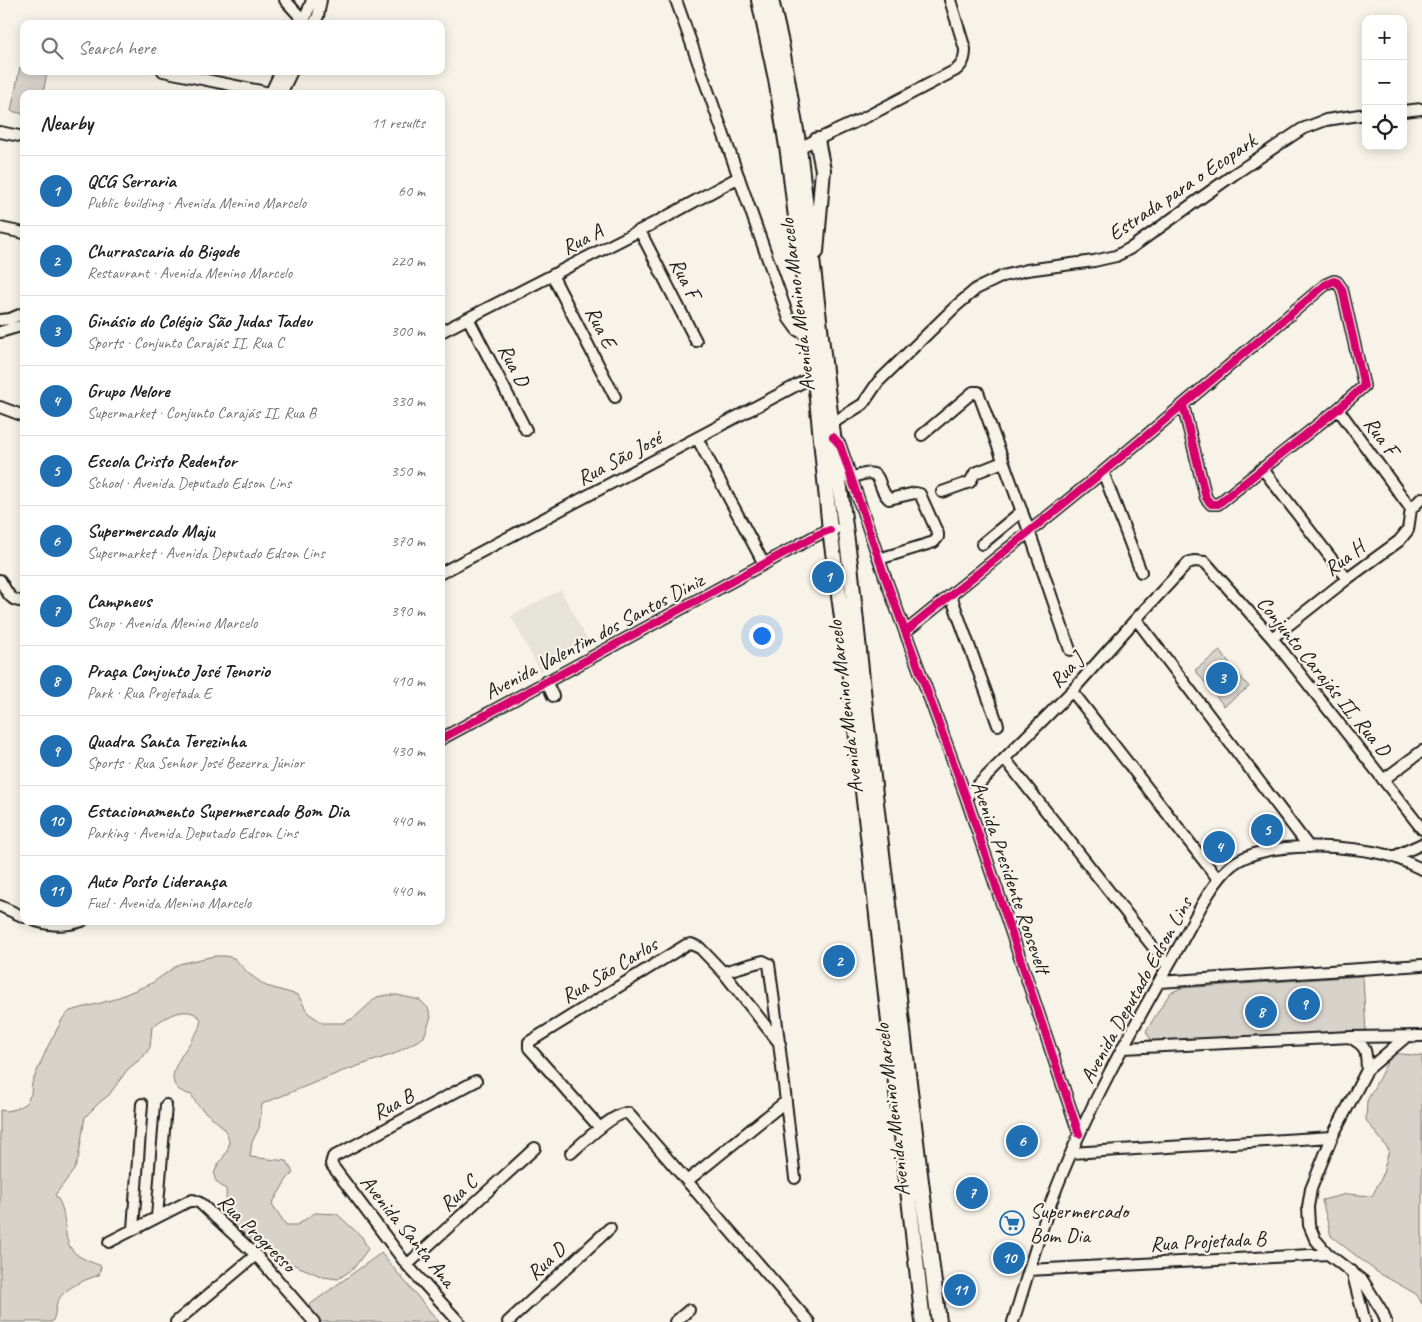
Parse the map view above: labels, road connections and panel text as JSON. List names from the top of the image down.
{
  "streets": {
    "main road": ["Avenida Menino Marcelo"],
    "street": [
      "Estrada para o Ecopark",
      "Rua A",
      "Rua F",
      "Rua E",
      "Rua D",
      "Rua São José",
      "Rua H",
      "Avenida Valentim dos Santos Diniz",
      "Rua J",
      "Conjunto Carajás II, Rua D",
      "Avenida Presidente Roosevelt",
      "Rua São Carlos",
      "Avenida Deputado Edson Lins",
      "Rua B",
      "Rua C",
      "Avenida Santa Ana",
      "Rua Progresso",
      "Rua Projetada B"
    ]
  },
  "crossings": [
    ["Estrada para o Ecopark", "Avenida Menino Marcelo"],
    ["Estrada para o Ecopark", "Avenida Presidente Roosevelt"],
    ["Rua A", "Rua F"],
    ["Rua A", "Rua E"],
    ["Rua A", "Rua D"],
    ["Rua F", "Rua H"],
    ["Avenida Menino Marcelo", "Rua São José"],
    ["Avenida Menino Marcelo", "Avenida Valentim dos Santos Diniz"],
    ["Avenida Menino Marcelo", "Avenida Presidente Roosevelt"],
    ["Rua H", "Conjunto Carajás II, Rua D"],
    ["Rua J", "Conjunto Carajás II, Rua D"],
    ["Rua J", "Avenida Presidente Roosevelt"],
    ["Avenida Presidente Roosevelt", "Avenida Deputado Edson Lins"],
    ["Avenida Deputado Edson Lins", "Rua Projetada B"],
    ["Rua B", "Avenida Santa Ana"],
    ["Rua C", "Avenida Santa Ana"]
  ],
  "places": {
    "supermarket": ["Supermercado Bom Dia"]
  },
  "page": {
    "map_buttons": ["+", "−"],
    "search": "Search here",
    "heading": ["Nearby", "11 results"],
    "list": [
      {
        "mark": "1",
        "name": "QCG Serraria",
        "note": "Public building · Avenida Menino Marcelo",
        "value": "60 m"
      },
      {
        "mark": "2",
        "name": "Churrascaria do Bigode",
        "note": "Restaurant · Avenida Menino Marcelo",
        "value": "220 m"
      },
      {
        "mark": "3",
        "name": "Ginásio do Colégio São Judas Tadeu",
        "note": "Sports · Conjunto Carajás II, Rua C",
        "value": "300 m"
      },
      {
        "mark": "4",
        "name": "Grupo Nelore",
        "note": "Supermarket · Conjunto Carajás II, Rua B",
        "value": "330 m"
      },
      {
        "mark": "5",
        "name": "Escola Cristo Redentor",
        "note": "School · Avenida Deputado Edson Lins",
        "value": "350 m"
      },
      {
        "mark": "6",
        "name": "Supermercado Maju",
        "note": "Supermarket · Avenida Deputado Edson Lins",
        "value": "370 m"
      },
      {
        "mark": "7",
        "name": "Campneus",
        "note": "Shop · Avenida Menino Marcelo",
        "value": "390 m"
      },
      {
        "mark": "8",
        "name": "Praça Conjunto José Tenorio",
        "note": "Park · Rua Projetada E",
        "value": "410 m"
      },
      {
        "mark": "9",
        "name": "Quadra Santa Terezinha",
        "note": "Sports · Rua Senhor José Bezerra Júnior",
        "value": "430 m"
      },
      {
        "mark": "10",
        "name": "Estacionamento Supermercado Bom Dia",
        "note": "Parking · Avenida Deputado Edson Lins",
        "value": "440 m"
      },
      {
        "mark": "11",
        "name": "Auto Posto Liderança",
        "note": "Fuel · Avenida Menino Marcelo",
        "value": "440 m"
      }
    ],
    "pins": [
      "1",
      "3",
      "5",
      "4",
      "2",
      "9",
      "8",
      "6",
      "7",
      "10",
      "11"
    ]
  }
}
